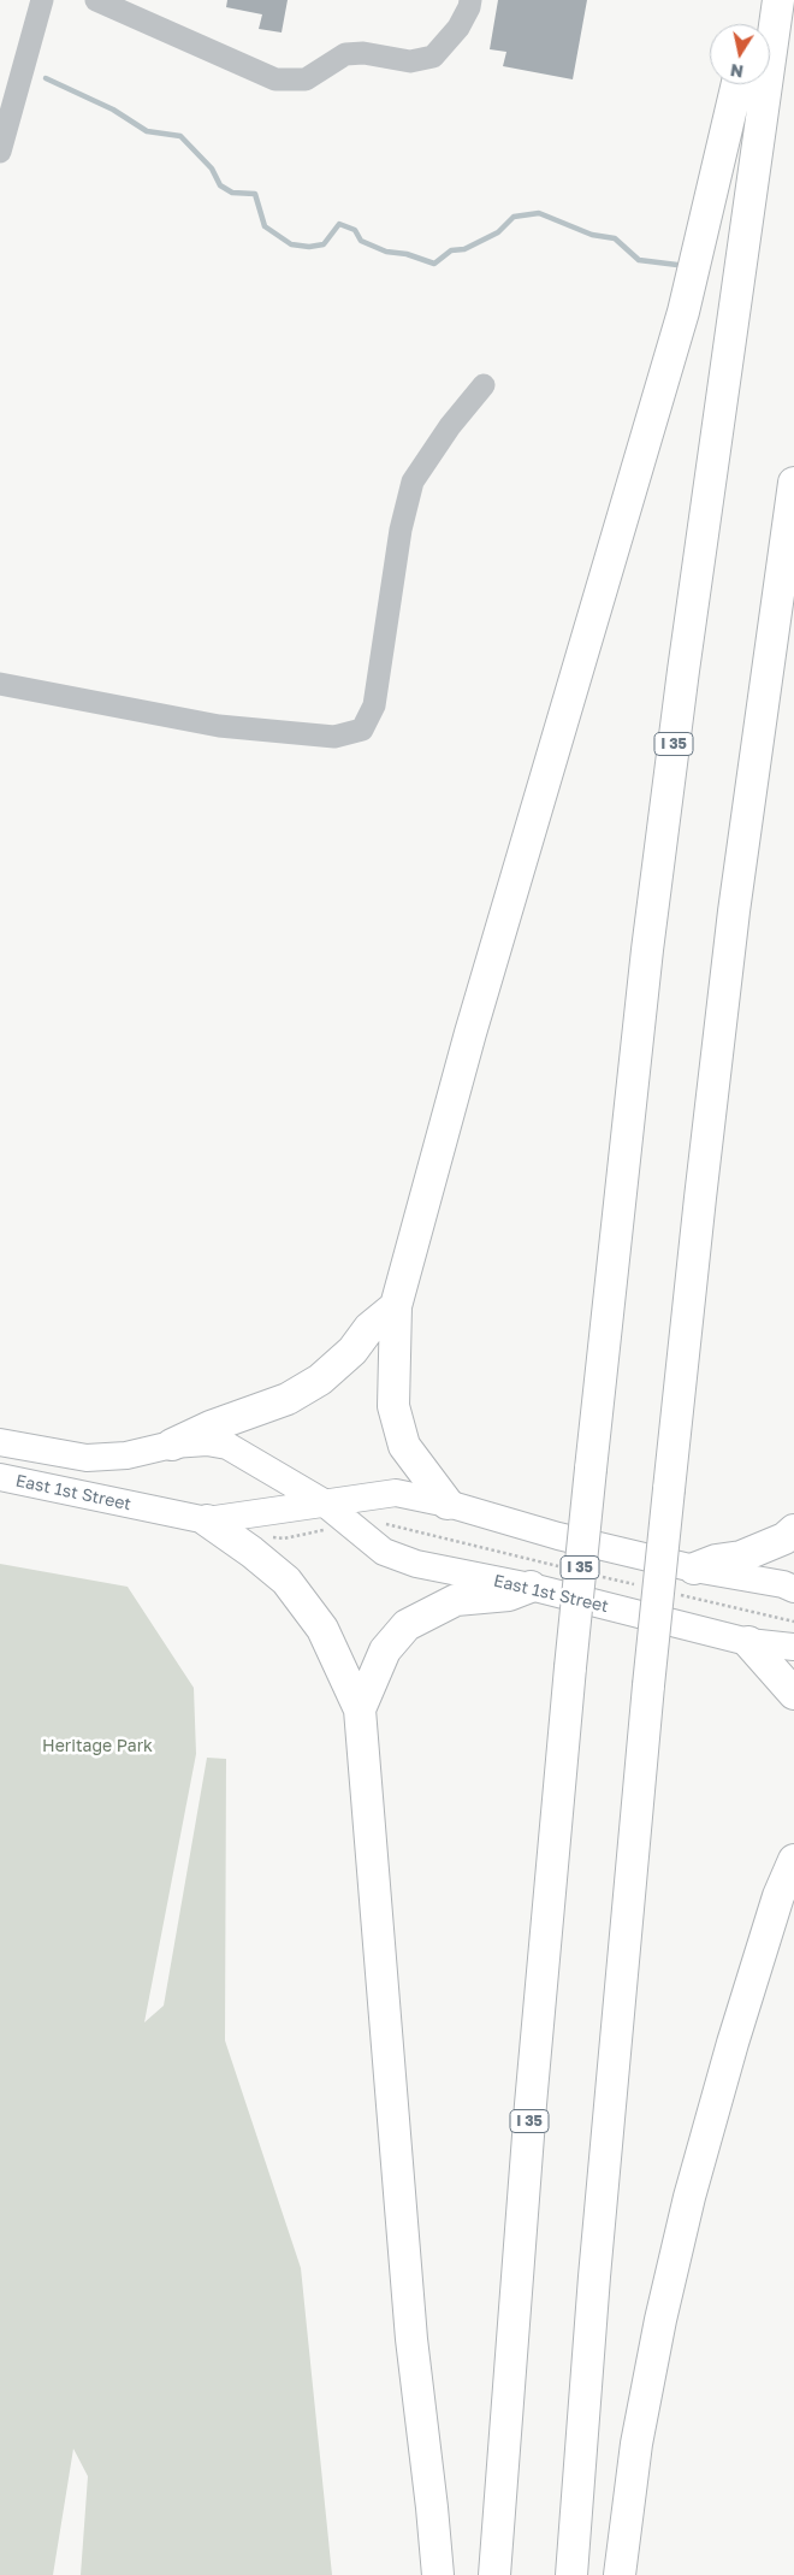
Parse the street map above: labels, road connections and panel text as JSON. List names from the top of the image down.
{
  "streets": {
    "highway": ["I 35"],
    "main road": ["East 1st Street"]
  },
  "parks": ["Heritage Park"],
  "north": "bottom"
}
